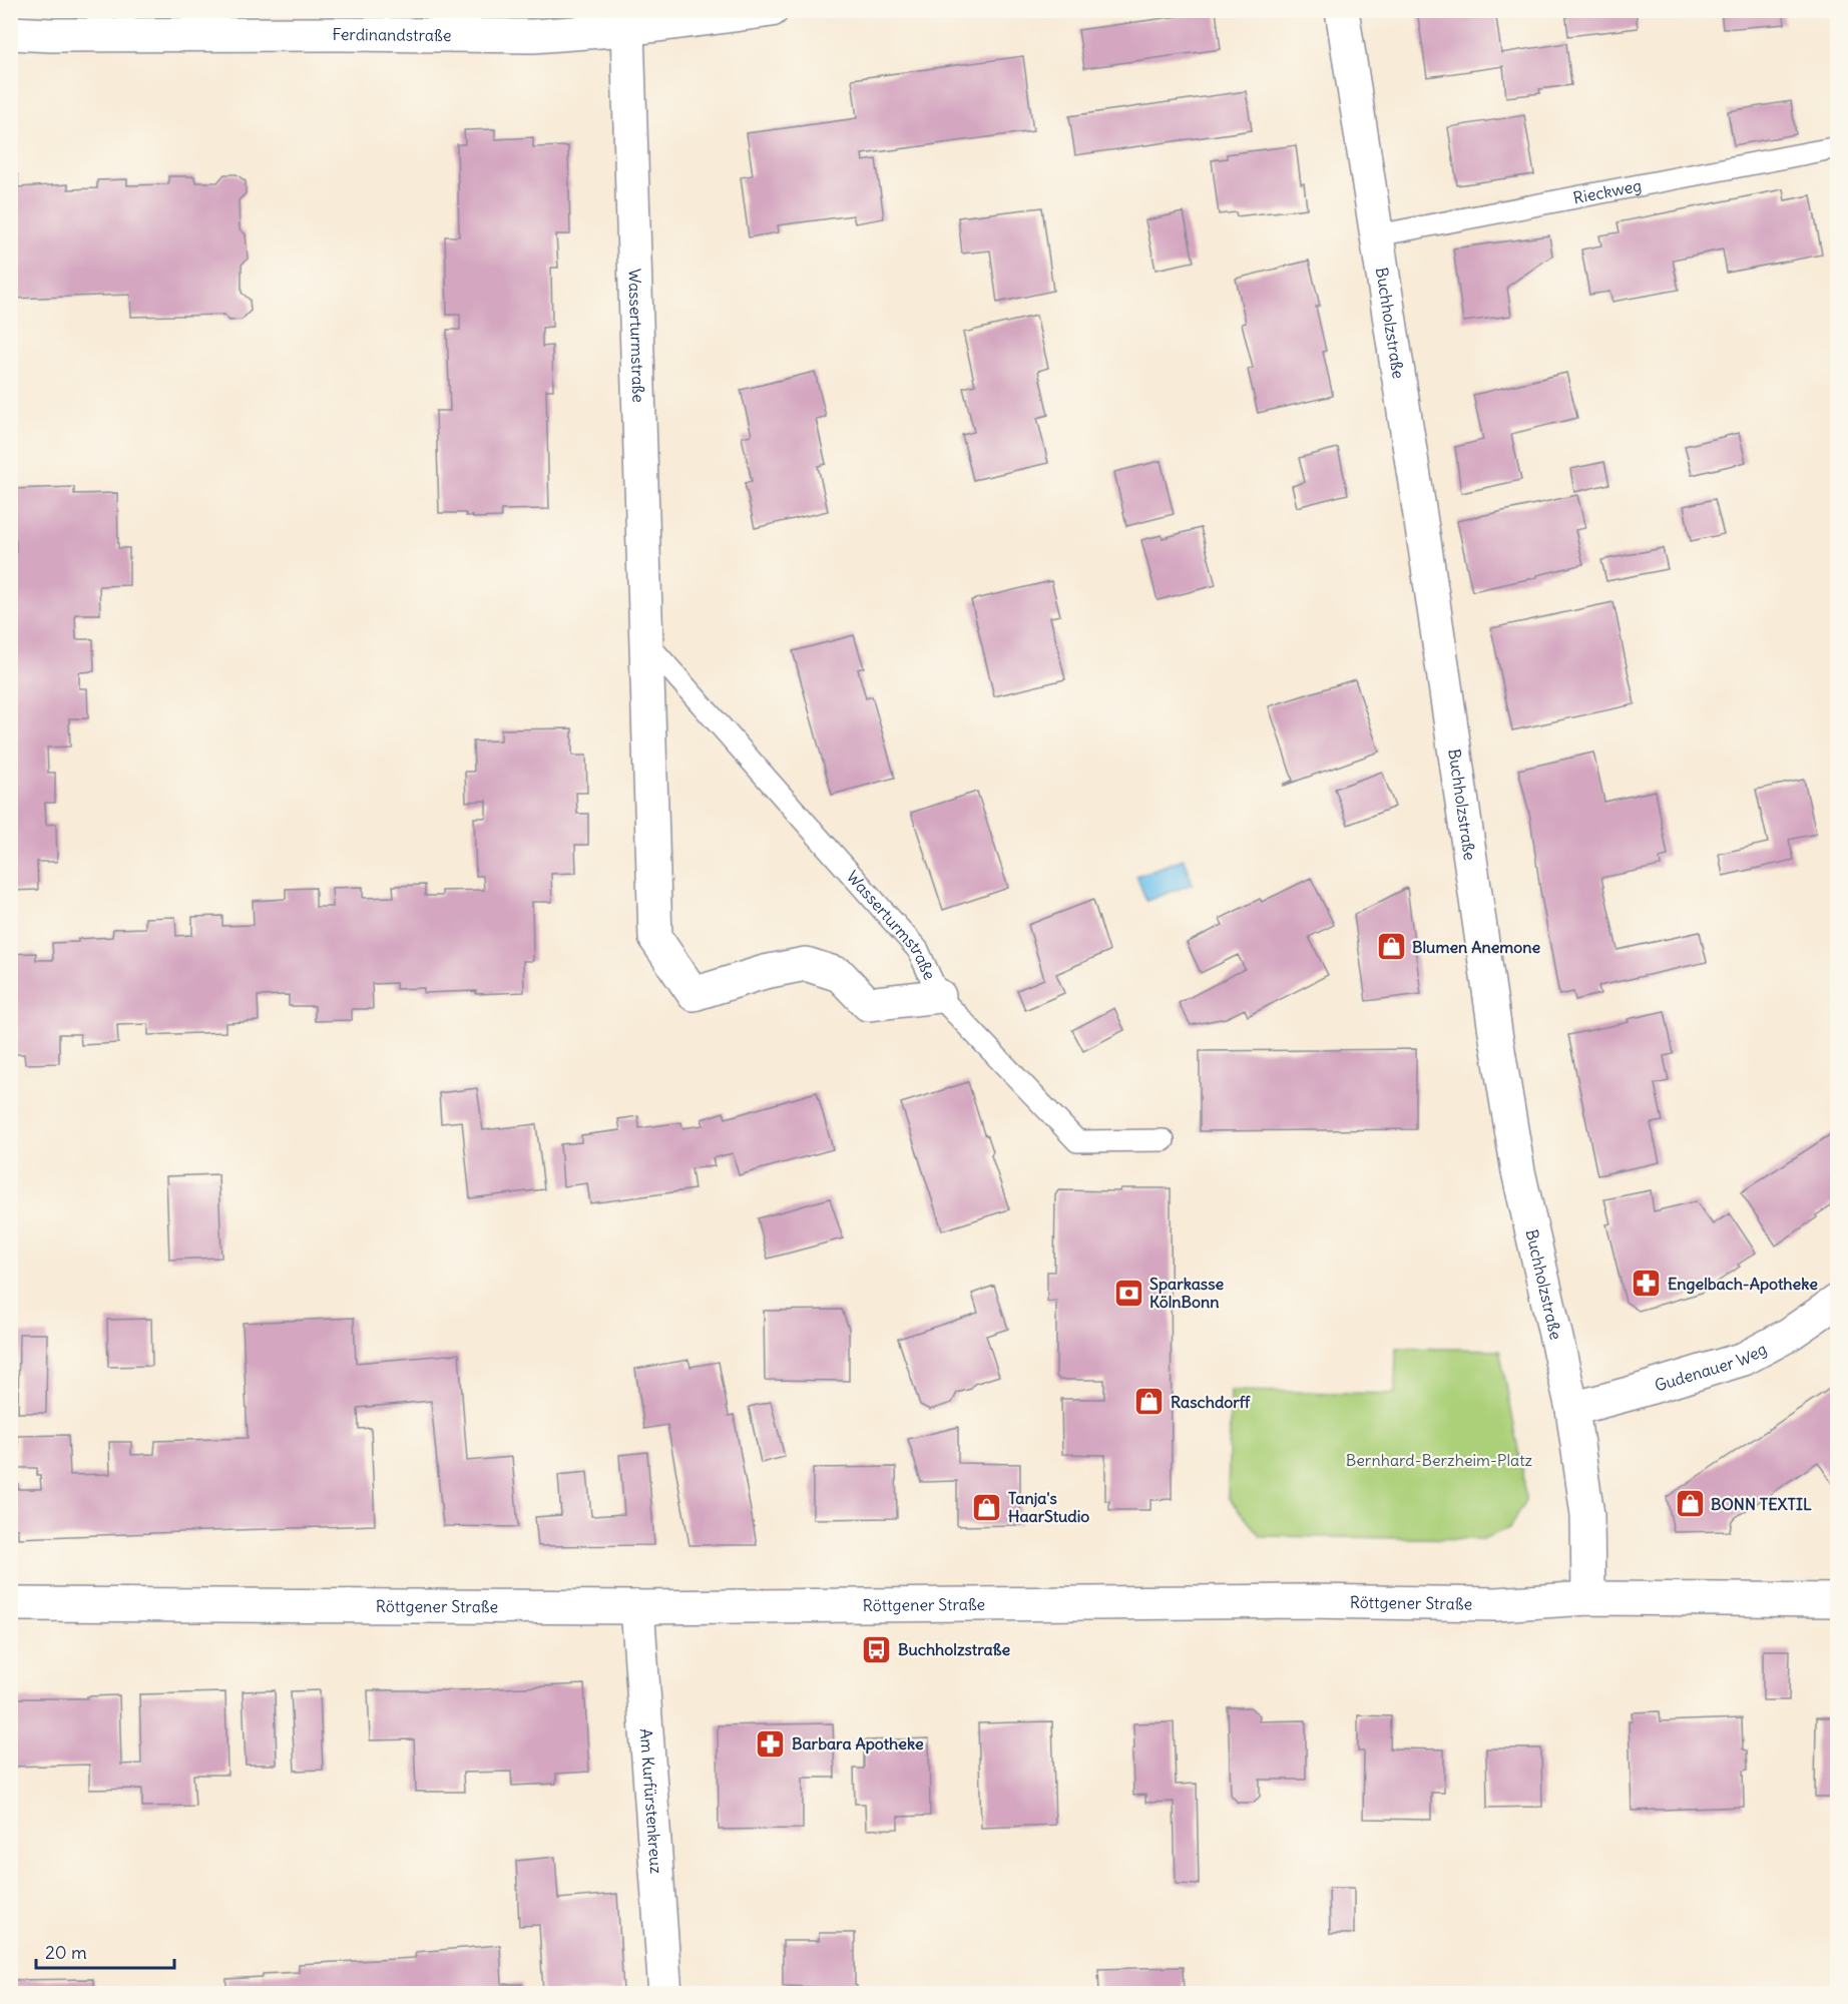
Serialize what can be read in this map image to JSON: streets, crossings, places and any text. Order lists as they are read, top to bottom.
{
  "streets": {
    "street": [
      "Ferdinandstraße",
      "Buchholzstraße",
      "Wasserturmstraße",
      "Gudenauer Weg",
      "Röttgener Straße",
      "Am Kurfürstenkreuz"
    ],
    "lane": ["Rieckweg"]
  },
  "crossings": [
    ["Ferdinandstraße", "Wasserturmstraße"],
    ["Rieckweg", "Buchholzstraße"],
    ["Buchholzstraße", "Gudenauer Weg"],
    ["Buchholzstraße", "Röttgener Straße"],
    ["Röttgener Straße", "Am Kurfürstenkreuz"]
  ],
  "parks": ["Bernhard-Berzheim-Platz"],
  "places": {
    "shop": [
      "Blumen Anemone",
      "Raschdorff",
      "BONN TEXTIL",
      "Tanja's HaarStudio"
    ],
    "pharmacy": ["Engelbach-Apotheke", "Barbara Apotheke"],
    "bank": ["Sparkasse KölnBonn"],
    "bus stop": ["Buchholzstraße"]
  },
  "scale_bar": "20 m"
}
